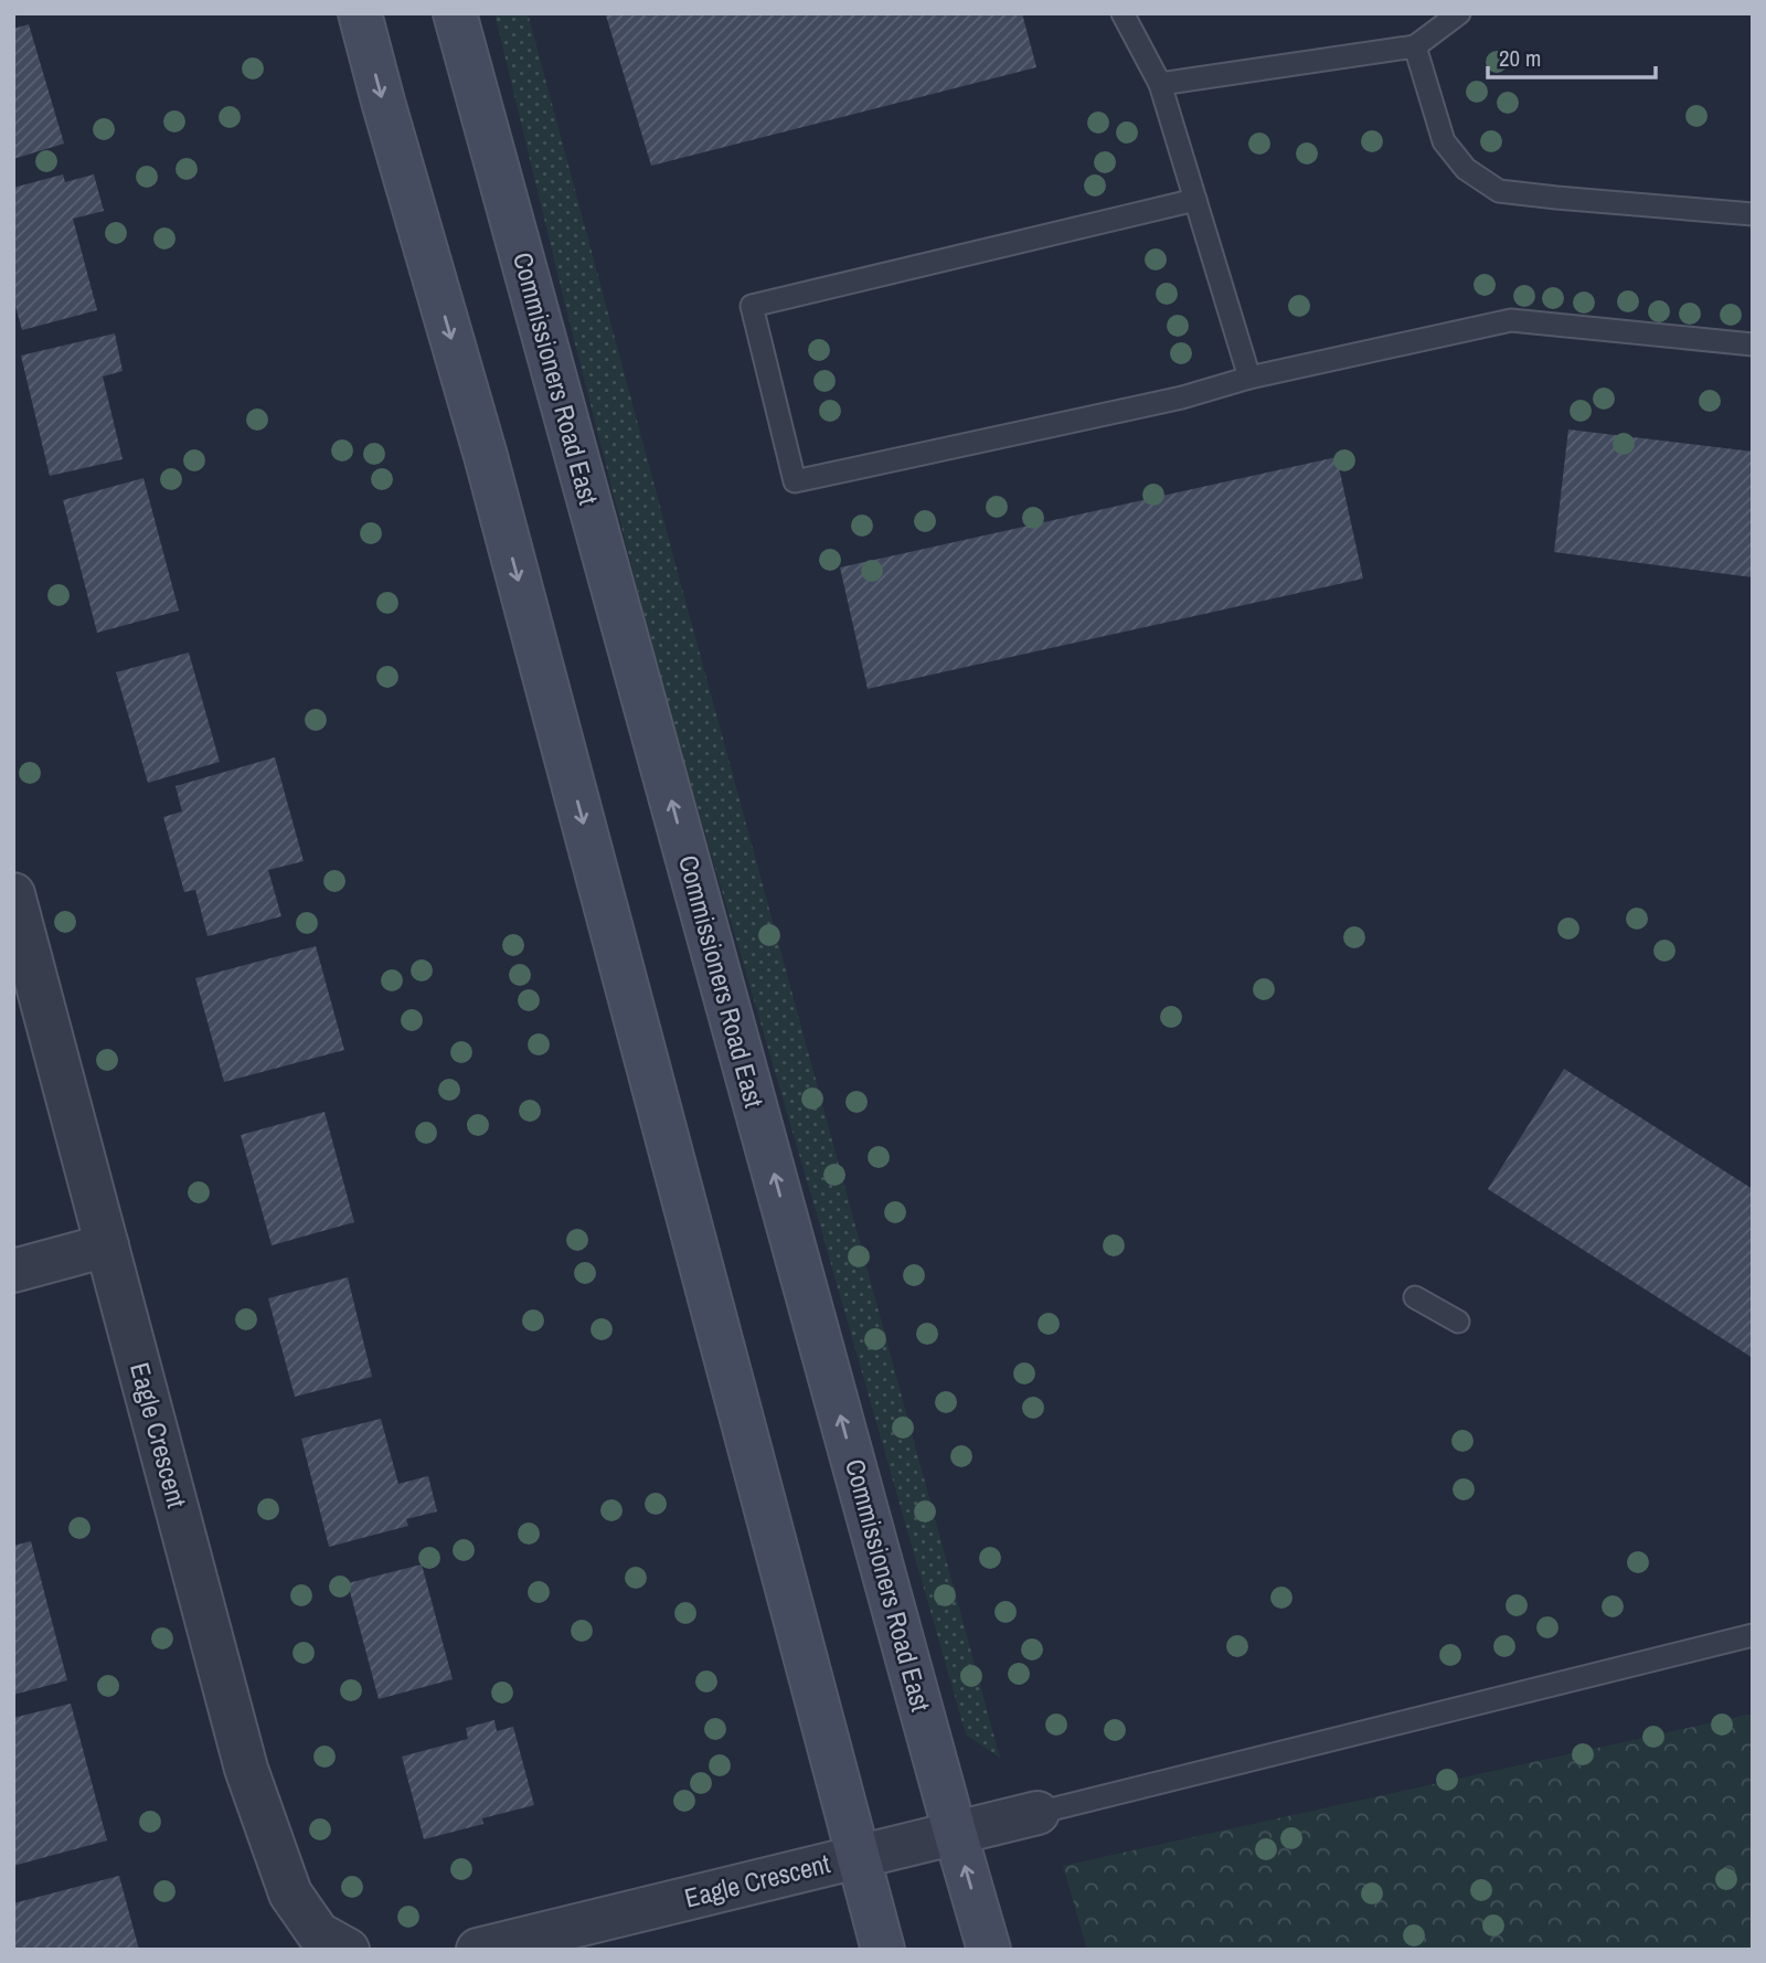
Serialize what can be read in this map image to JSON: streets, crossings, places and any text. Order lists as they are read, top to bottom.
{
  "streets": {
    "main road": ["Commissioners Road East"],
    "street": ["Eagle Crescent"]
  },
  "crossings": [
    ["Commissioners Road East", "Eagle Crescent"]
  ],
  "scale_bar": "20 m"
}
